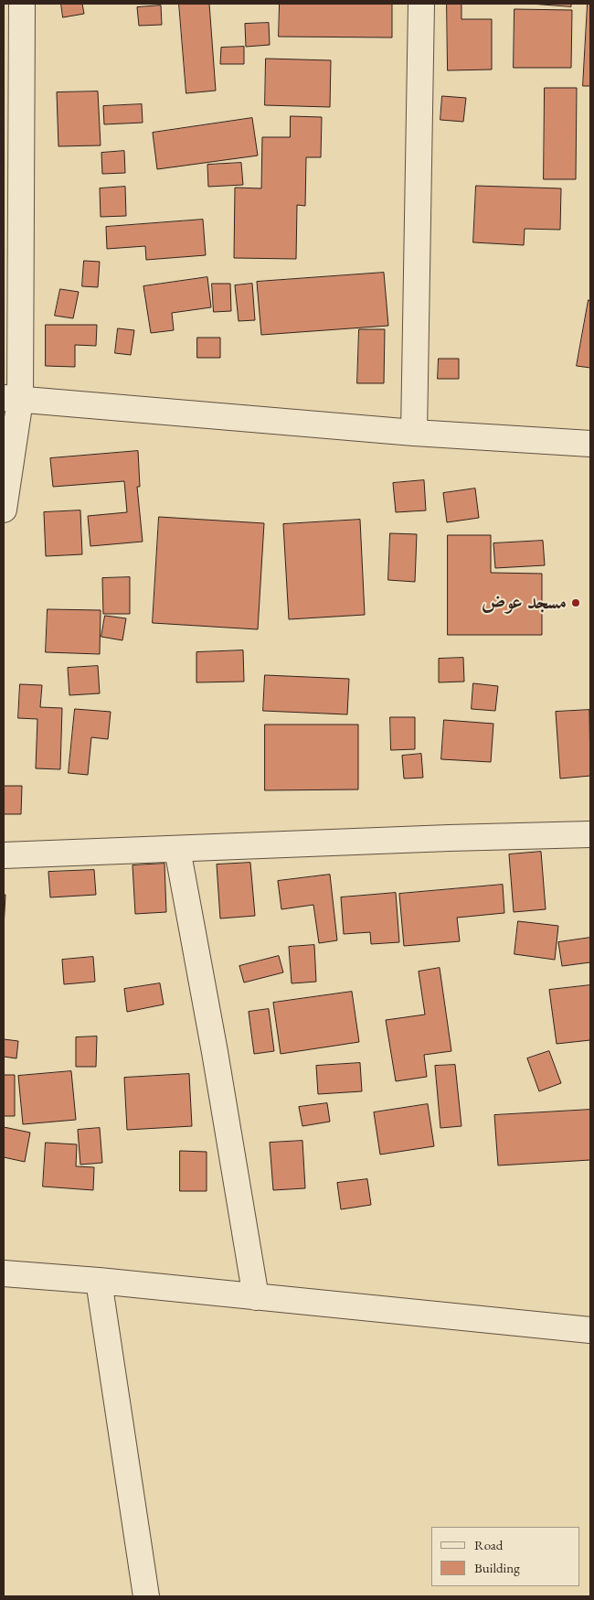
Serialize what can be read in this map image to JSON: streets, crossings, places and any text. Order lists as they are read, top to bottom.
{
  "places": ["مسجد عوض"],
  "legend": ["Road", "Building"]
}
